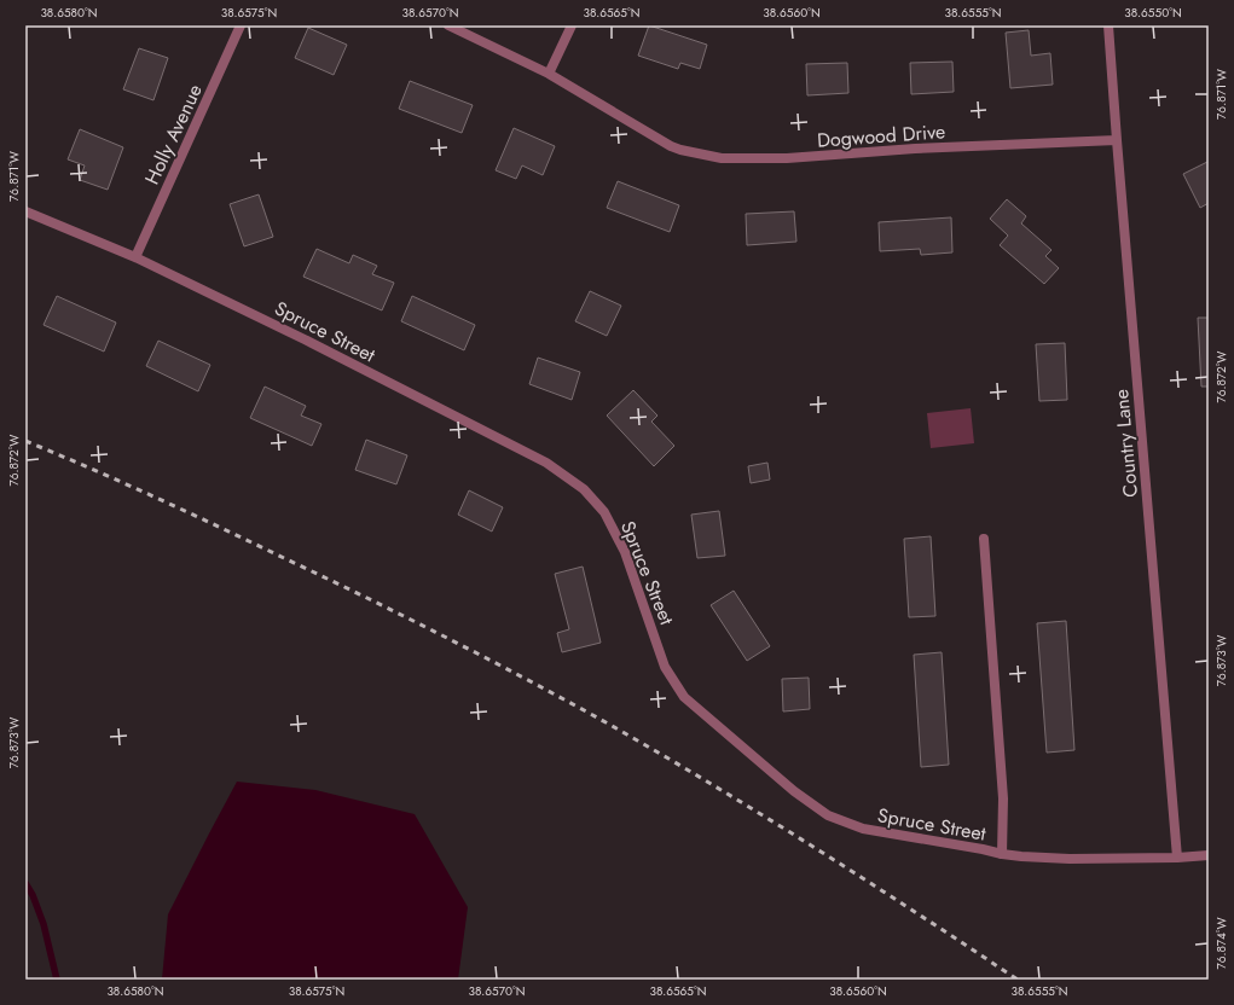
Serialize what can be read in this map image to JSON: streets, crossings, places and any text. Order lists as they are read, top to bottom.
{
  "streets": {
    "street": [
      "Holly Avenue",
      "Dogwood Drive",
      "Spruce Street",
      "Country Lane"
    ]
  },
  "crossings": [
    ["Holly Avenue", "Spruce Street"],
    ["Dogwood Drive", "Country Lane"],
    ["Spruce Street", "Country Lane"]
  ],
  "coordinates": [
    "38.6580°N",
    "38.6575°N",
    "38.6570°N",
    "38.6565°N",
    "38.6560°N",
    "38.6555°N",
    "38.6550°N",
    "76.871°W",
    "76.872°W",
    "76.873°W",
    "76.874°W"
  ]
}
